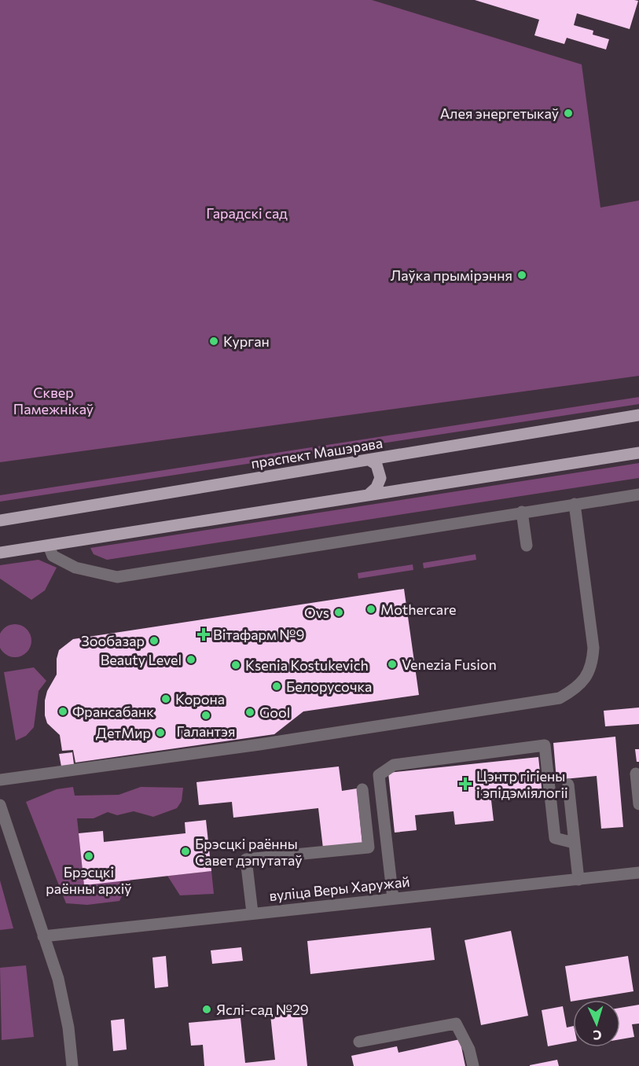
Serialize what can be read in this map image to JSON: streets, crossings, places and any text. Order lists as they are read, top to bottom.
{
  "streets": {
    "main road": ["праспект Машэрава"],
    "street": ["вуліца Веры Харужай"]
  },
  "parks": ["Гарадскі сад", "Сквер Памежнікаў"],
  "places": {
    "other": [
      "Алея энергетыкаў",
      "Лаўка прымірэння",
      "Курган",
      "Mothercare",
      "Ovs",
      "Зообазар",
      "Beauty Level",
      "Venezia Fusion",
      "Ksenia Kostukevich",
      "Белорусочка",
      "Корона",
      "Франсабанк",
      "Gool",
      "Галантэя",
      "ДетМир",
      "Брэсцкі раённы Савет дэпутатаў",
      "Брэсцкі раённы архіў",
      "Яслі-сад №29"
    ],
    "health": ["Вітафарм №9", "Цэнтр гігіены і эпідэміялогіі"]
  },
  "north": "bottom"
}
